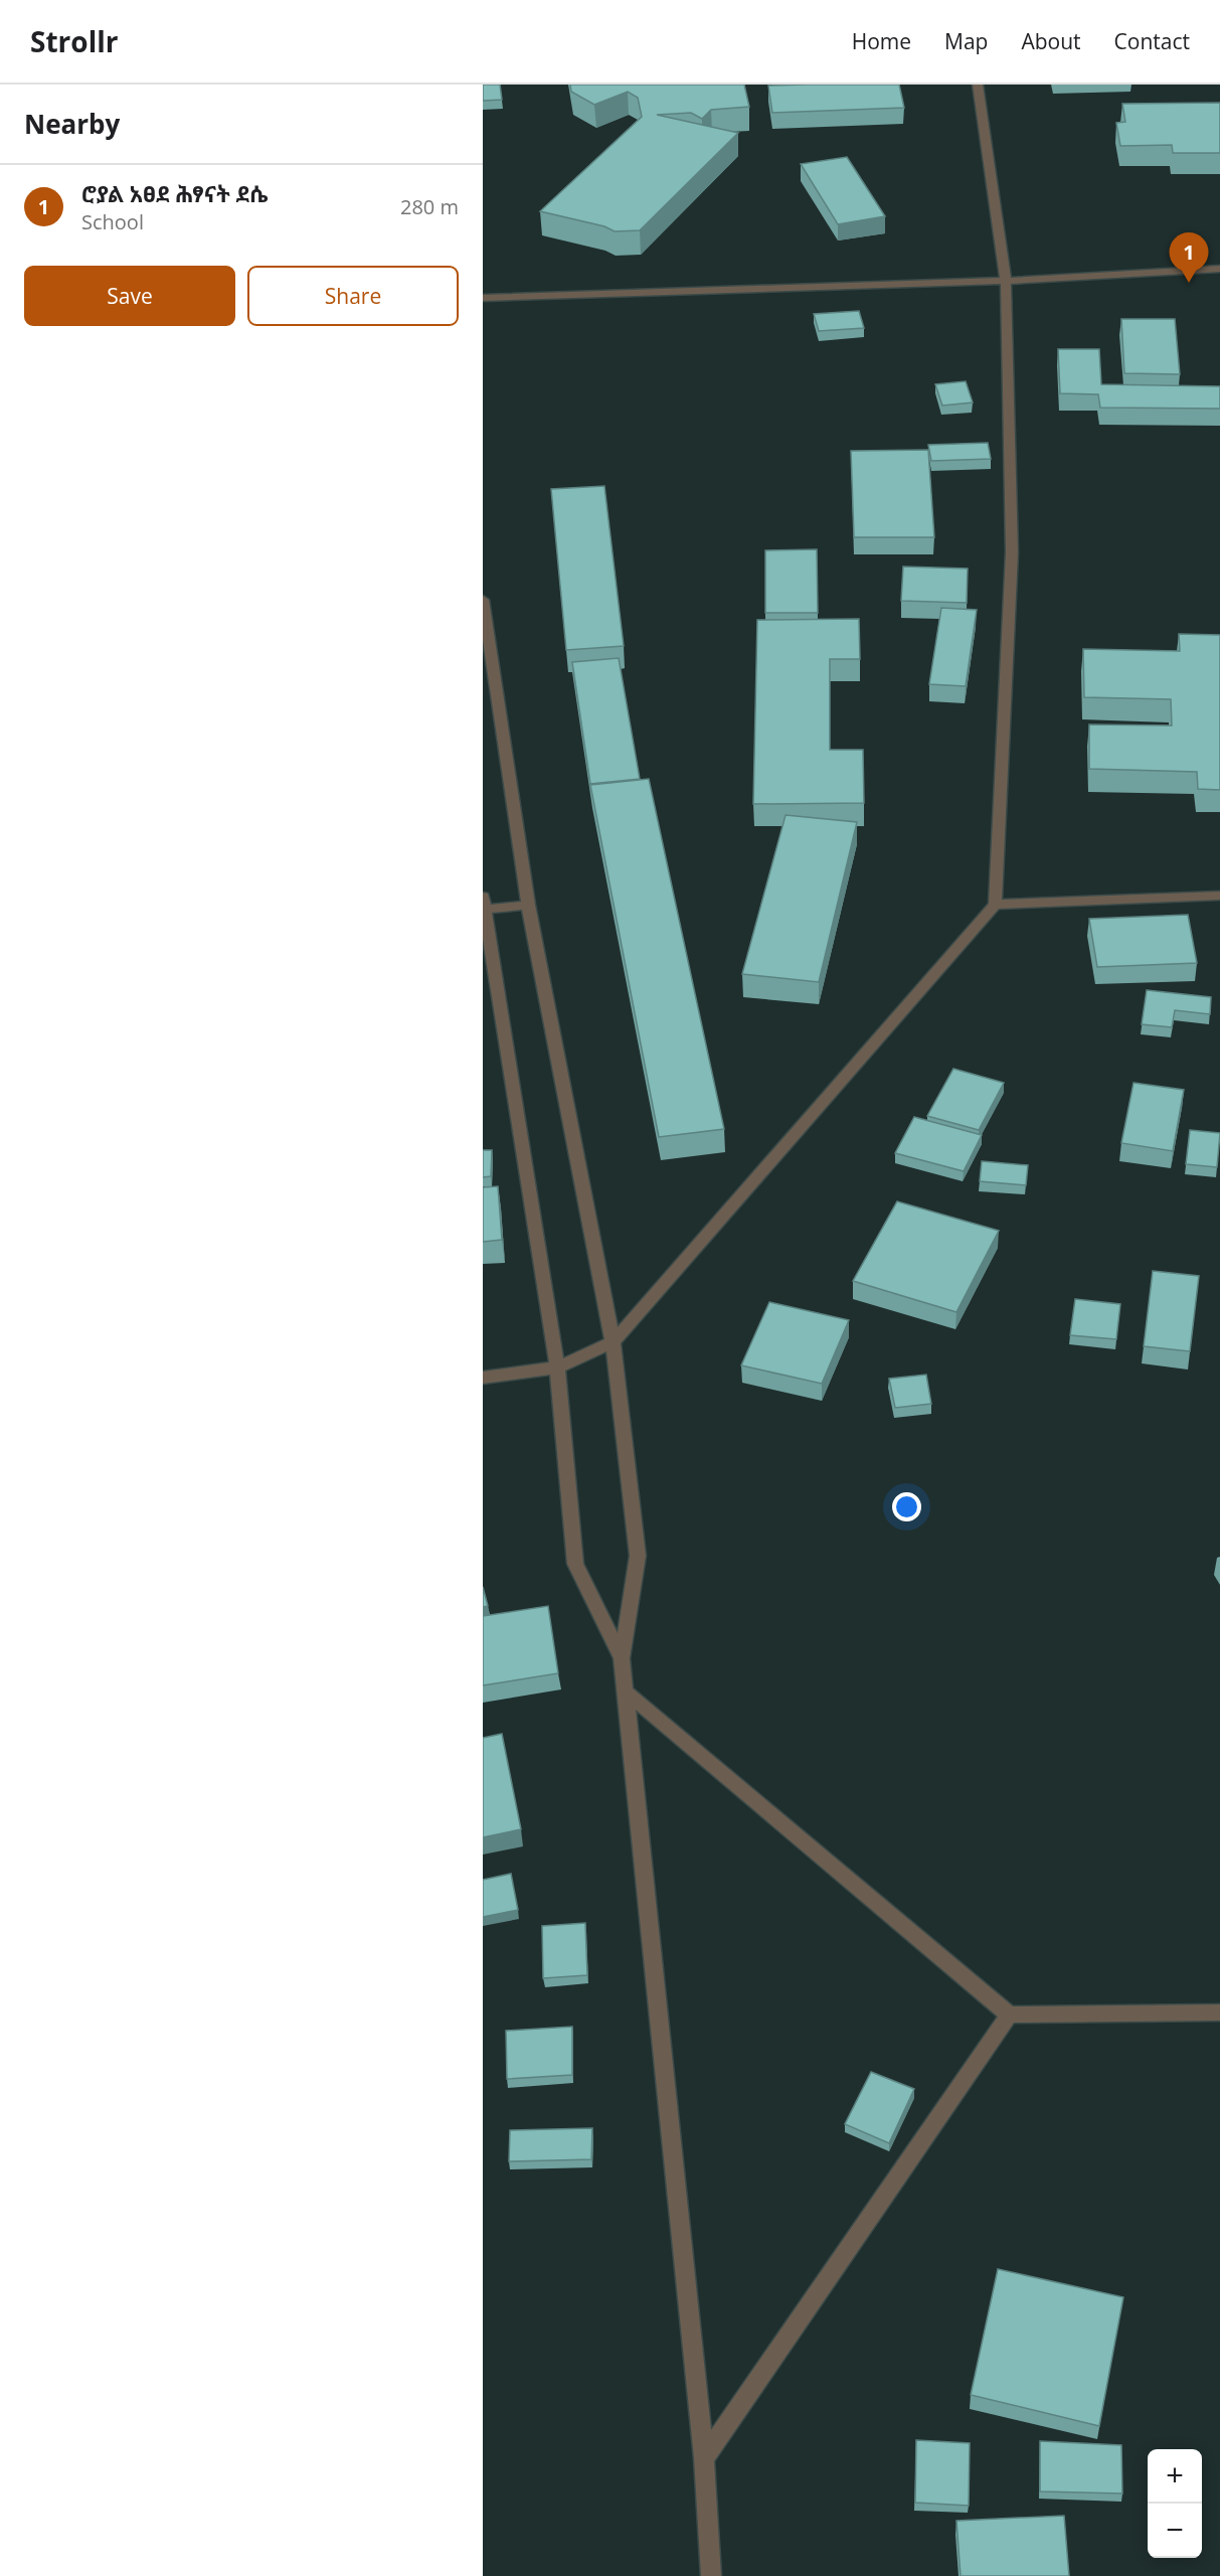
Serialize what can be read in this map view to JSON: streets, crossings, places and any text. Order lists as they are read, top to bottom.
{
  "page": {
    "header": "Strollr",
    "nav": [
      "Home",
      "Map",
      "About",
      "Contact"
    ],
    "heading": "Nearby",
    "list": [
      {
        "mark": "1",
        "name": "ሮያል አፀደ ሕፃናት ደሴ",
        "note": "School",
        "value": "280 m"
      }
    ],
    "pins": "1",
    "buttons": ["Save", "Share"],
    "map_buttons": ["+", "−"]
  }
}
